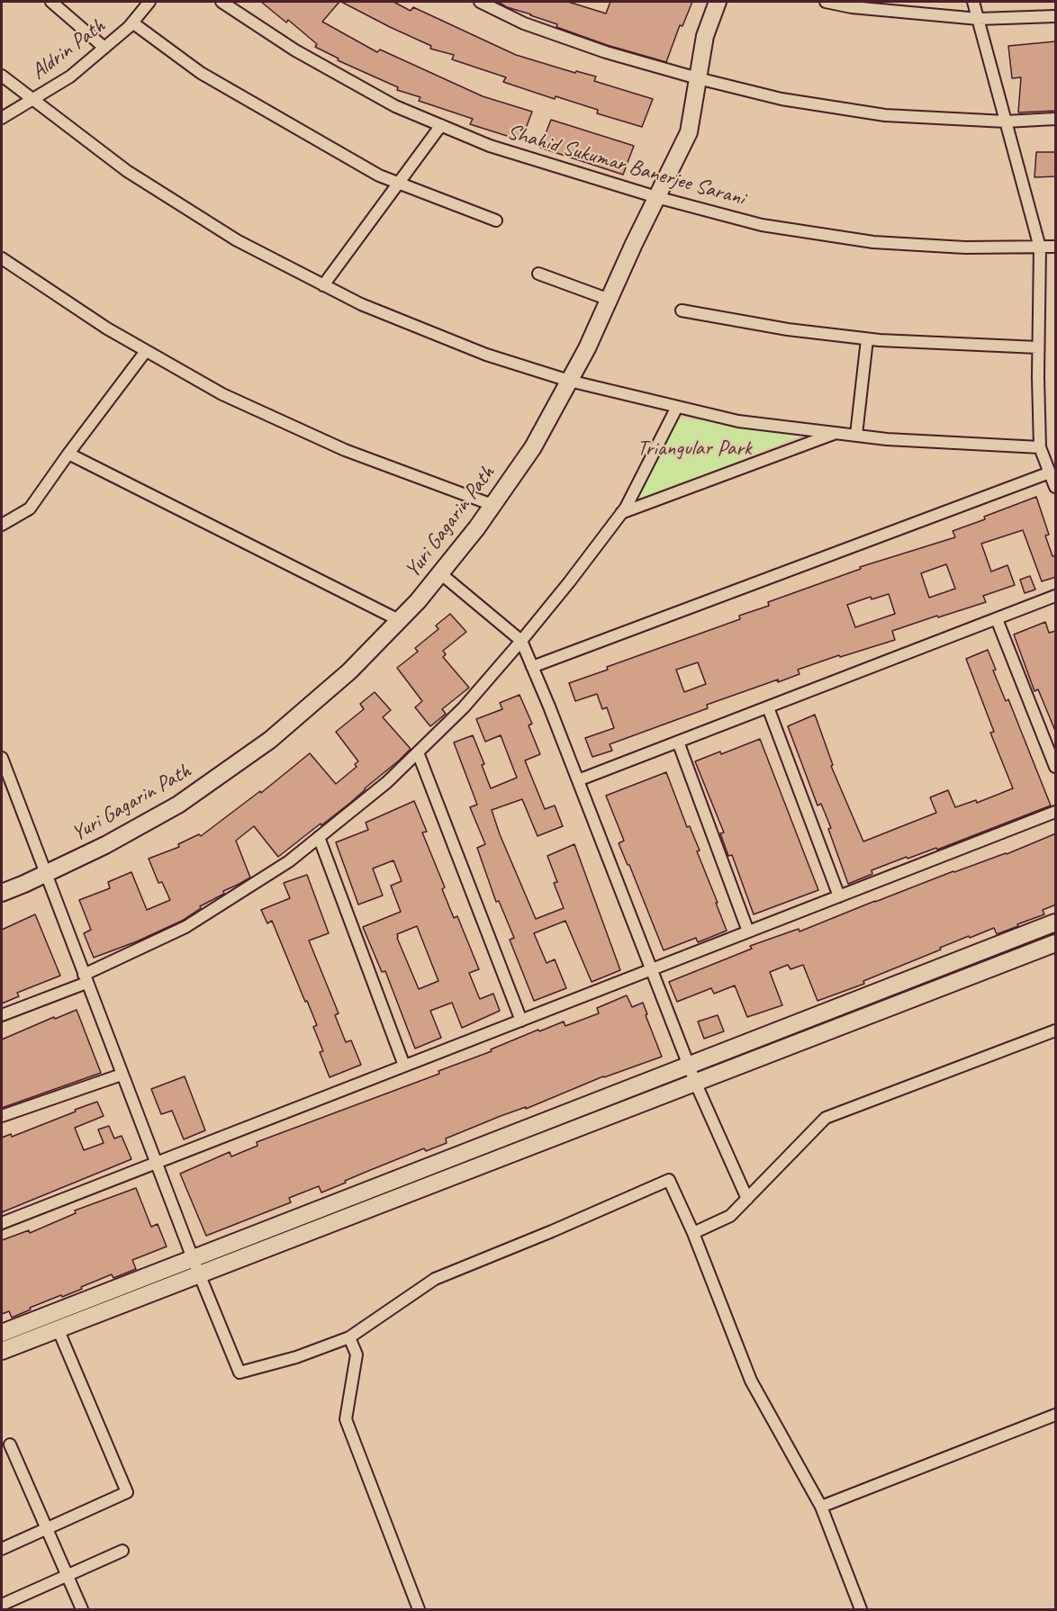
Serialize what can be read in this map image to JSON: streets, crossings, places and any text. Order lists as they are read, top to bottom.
{
  "streets": {
    "street": ["Aldrin Path", "Shahid Sukumar Banerjee Sarani", "Yuri Gagarin Path"]
  },
  "crossings": [
    ["Shahid Sukumar Banerjee Sarani", "Yuri Gagarin Path"]
  ],
  "parks": ["Triangular Park"]
}
